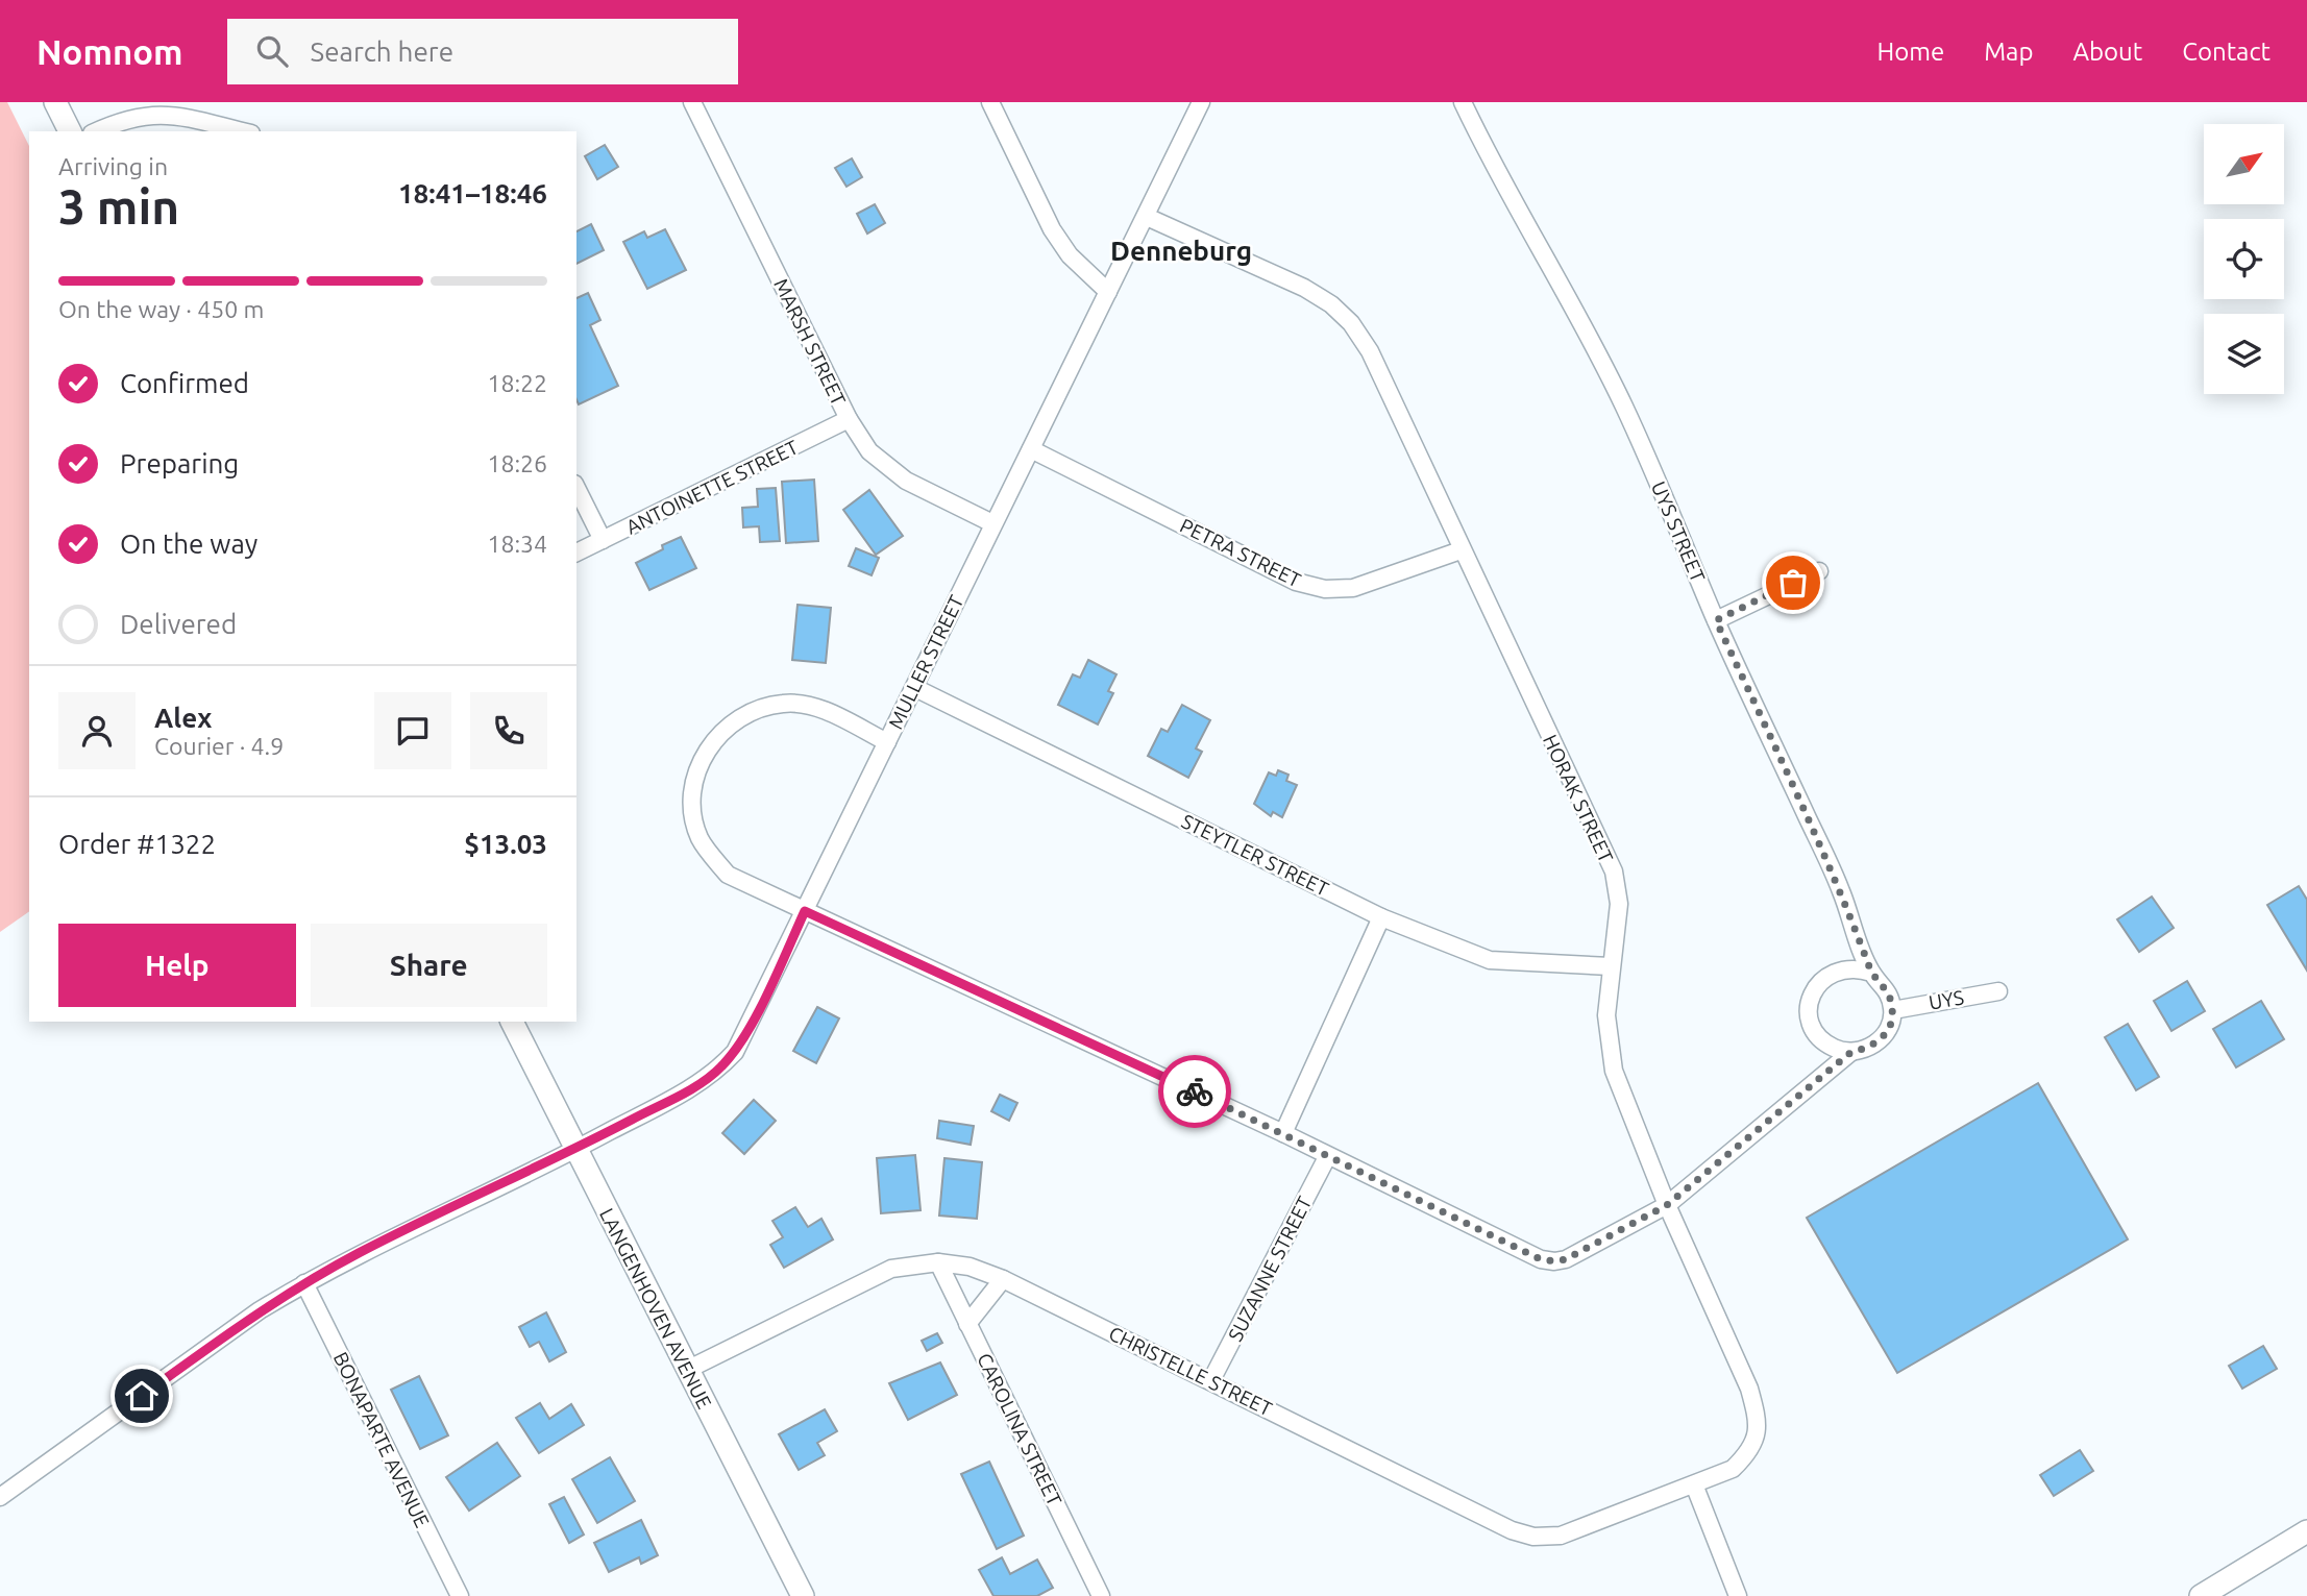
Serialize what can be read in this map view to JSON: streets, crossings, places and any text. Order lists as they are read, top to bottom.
{
  "streets": {
    "street": [
      "MARSH STREET",
      "ANTOINETTE STREET",
      "UYS STREET",
      "PETRA STREET",
      "MULLER STREET",
      "HORAK STREET",
      "STEYTLER STREET",
      "UYS",
      "SUZANNE STREET",
      "LANGENHOVEN AVENUE",
      "CHRISTELLE STREET",
      "CAROLINA STREET",
      "BONAPARTE AVENUE"
    ]
  },
  "crossings": [
    ["MARSH STREET", "ANTOINETTE STREET"],
    ["MARSH STREET", "MULLER STREET"],
    ["UYS STREET", "UYS"],
    ["PETRA STREET", "MULLER STREET"],
    ["PETRA STREET", "HORAK STREET"],
    ["MULLER STREET", "HORAK STREET"],
    ["MULLER STREET", "STEYTLER STREET"],
    ["MULLER STREET", "LANGENHOVEN AVENUE"],
    ["MULLER STREET", "BONAPARTE AVENUE"],
    ["HORAK STREET", "STEYTLER STREET"],
    ["HORAK STREET", "CHRISTELLE STREET"],
    ["SUZANNE STREET", "CHRISTELLE STREET"],
    ["LANGENHOVEN AVENUE", "CHRISTELLE STREET"],
    ["CHRISTELLE STREET", "CAROLINA STREET"]
  ],
  "districts": ["Denneburg"],
  "north": "top right",
  "page": {
    "header": "Nomnom",
    "search": "Search here",
    "nav": [
      "Home",
      "Map",
      "About",
      "Contact"
    ],
    "heading": ["3 min", "Arriving in", "18:41–18:46"],
    "panel": [
      "Alex",
      "Courier · 4.9",
      "Order #1322",
      "$13.03"
    ],
    "bar": "On the way · 450 m",
    "list": [
      ["Confirmed", "18:22"],
      ["Preparing", "18:26"],
      ["On the way", "18:34"],
      "Delivered"
    ],
    "buttons": ["Help", "Share"]
  }
}
